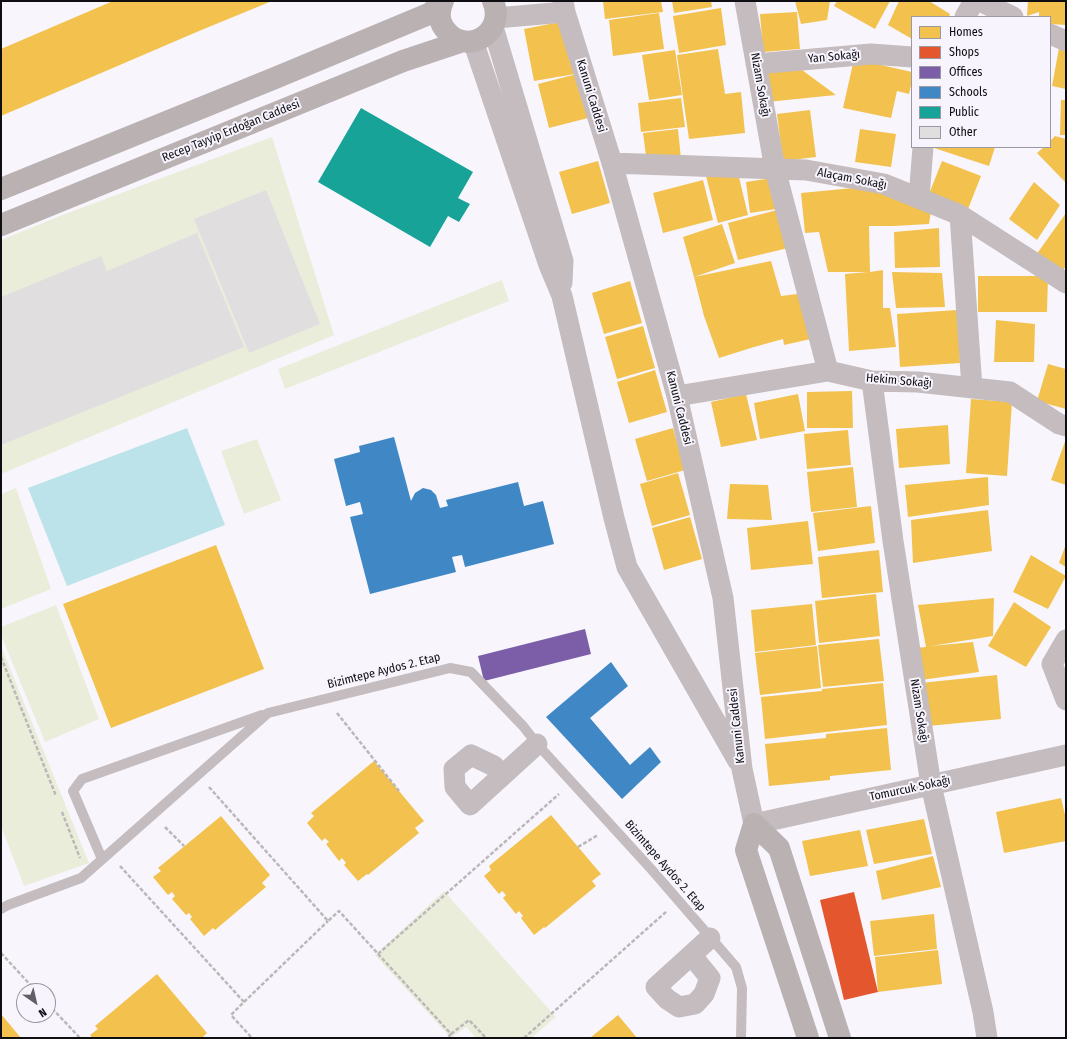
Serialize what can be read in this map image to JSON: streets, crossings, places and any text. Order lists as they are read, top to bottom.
{
  "streets": {
    "street": [
      "Yan Sokağı",
      "Nizam Sokağı",
      "Kanuni Caddesi",
      "Recep Tayyip Erdoğan Caddesi",
      "Alaçam Sokağı",
      "Hekim Sokağı",
      "Tomurcuk Sokağı"
    ],
    "lane": ["Bizimtepe Aydos 2. Etap"]
  },
  "crossings": [
    ["Yan Sokağı", "Nizam Sokağı"],
    ["Nizam Sokağı", "Alaçam Sokağı"],
    ["Nizam Sokağı", "Hekim Sokağı"],
    ["Nizam Sokağı", "Tomurcuk Sokağı"],
    ["Kanuni Caddesi", "Alaçam Sokağı"],
    ["Kanuni Caddesi", "Hekim Sokağı"],
    ["Kanuni Caddesi", "Tomurcuk Sokağı"]
  ],
  "legend": [
    "Homes",
    "Shops",
    "Offices",
    "Schools",
    "Public",
    "Other"
  ],
  "north": "bottom right"
}
